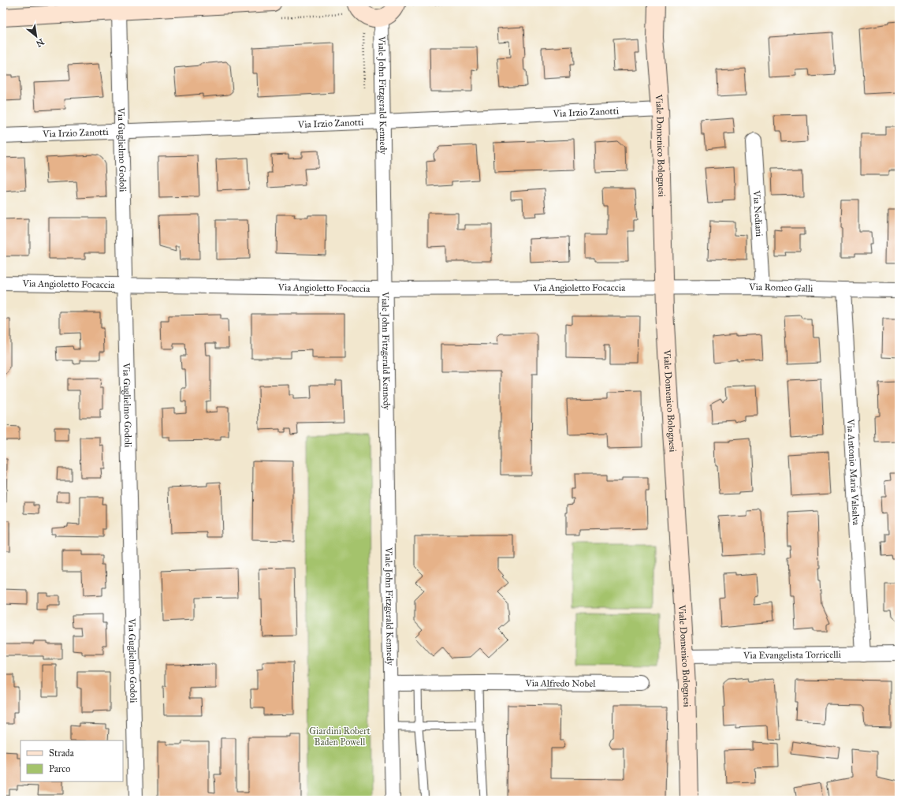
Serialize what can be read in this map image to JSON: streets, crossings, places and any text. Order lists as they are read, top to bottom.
{
  "streets": {
    "street": [
      "Viale John Fitzgerald Kennedy",
      "Via Irzio Zanotti",
      "Viale Domenico Bolognesi",
      "Via Guglielmo Godoli",
      "Via Nediani",
      "Via Angioletto Focaccia",
      "Via Romeo Galli",
      "Via Antonio Maria Valsalva",
      "Via Evangelista Torricelli",
      "Via Alfredo Nobel"
    ]
  },
  "crossings": [
    ["Viale John Fitzgerald Kennedy", "Via Irzio Zanotti"],
    ["Viale John Fitzgerald Kennedy", "Via Angioletto Focaccia"],
    ["Viale John Fitzgerald Kennedy", "Via Alfredo Nobel"],
    ["Via Irzio Zanotti", "Viale Domenico Bolognesi"],
    ["Via Irzio Zanotti", "Via Guglielmo Godoli"],
    ["Viale Domenico Bolognesi", "Via Angioletto Focaccia"],
    ["Viale Domenico Bolognesi", "Via Romeo Galli"],
    ["Viale Domenico Bolognesi", "Via Evangelista Torricelli"],
    ["Via Guglielmo Godoli", "Via Angioletto Focaccia"],
    ["Via Nediani", "Via Romeo Galli"],
    ["Via Angioletto Focaccia", "Via Romeo Galli"],
    ["Via Romeo Galli", "Via Antonio Maria Valsalva"],
    ["Via Antonio Maria Valsalva", "Via Evangelista Torricelli"]
  ],
  "parks": ["Giardini Robert Baden Powell"],
  "legend": ["Strada", "Parco"],
  "north": "bottom right"
}
